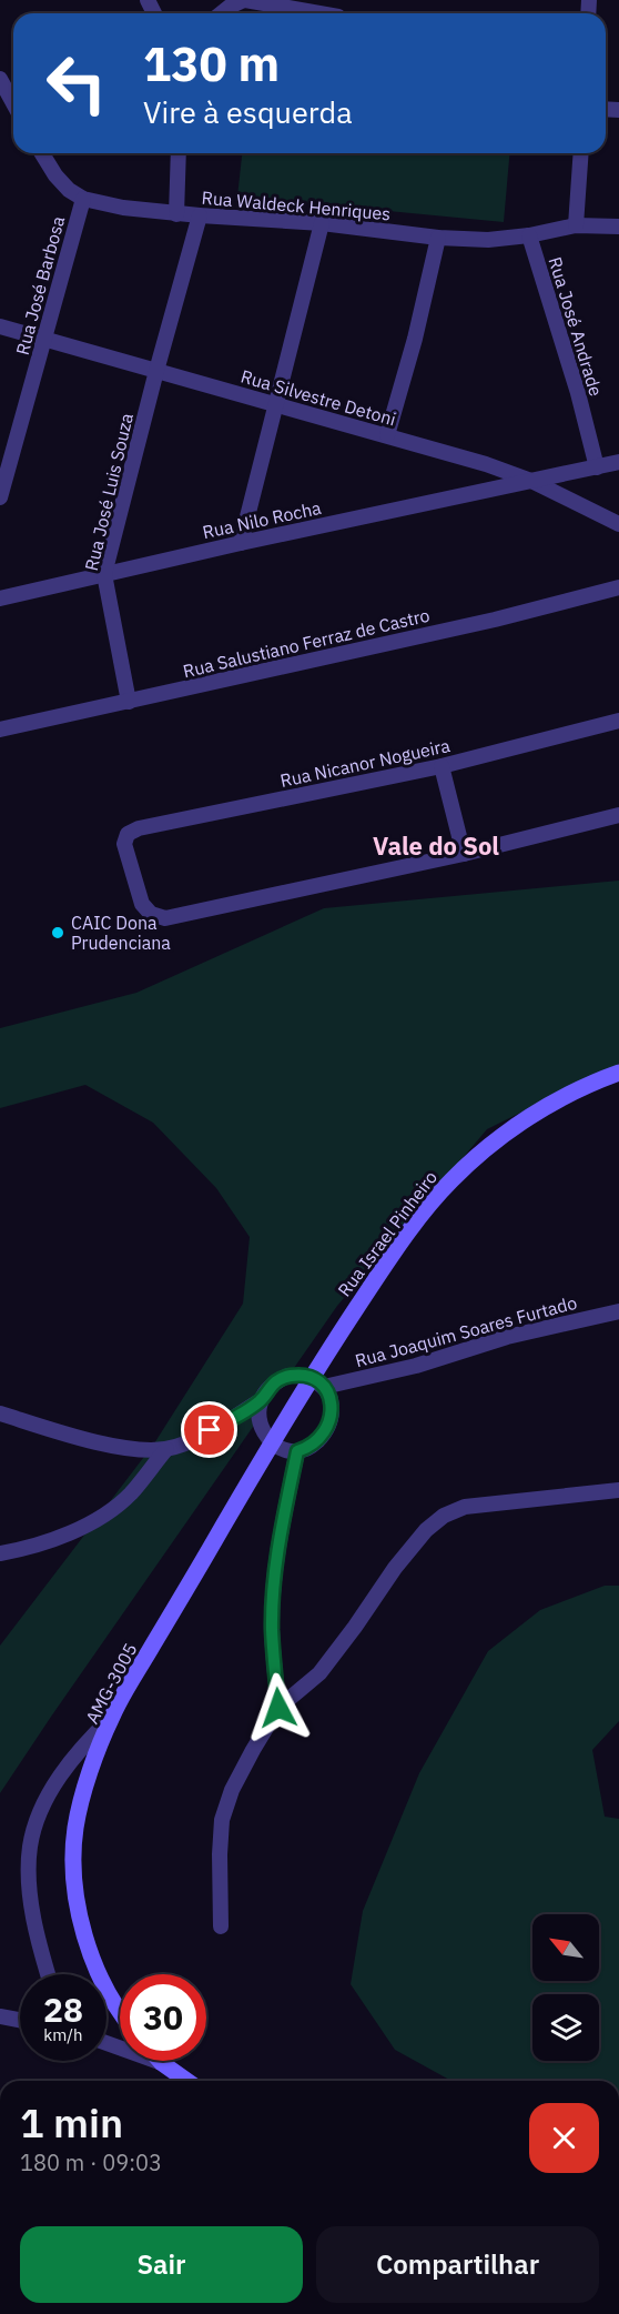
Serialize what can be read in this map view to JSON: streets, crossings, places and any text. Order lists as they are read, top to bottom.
{
  "streets": {
    "main road": ["Rua Israel Pinheiro", "AMG-3005"],
    "street": [
      "Rua Waldeck Henriques",
      "Rua José Barbosa",
      "Rua José Andrade",
      "Rua Silvestre Detoni",
      "Rua José Luis Souza",
      "Rua Nilo Rocha",
      "Rua Salustiano Ferraz de Castro",
      "Rua Nicanor Nogueira",
      "Rua Joaquim Soares Furtado"
    ]
  },
  "crossings": [
    ["Rua Waldeck Henriques", "Rua José Barbosa"],
    ["Rua Waldeck Henriques", "Rua José Andrade"],
    ["Rua Waldeck Henriques", "Rua José Luis Souza"],
    ["Rua José Barbosa", "Rua Silvestre Detoni"],
    ["Rua José Andrade", "Rua Nilo Rocha"],
    ["Rua Silvestre Detoni", "Rua José Luis Souza"],
    ["Rua Silvestre Detoni", "Rua Nilo Rocha"],
    ["Rua José Luis Souza", "Rua Nilo Rocha"],
    ["Rua José Luis Souza", "Rua Salustiano Ferraz de Castro"],
    ["Rua Israel Pinheiro", "Rua Joaquim Soares Furtado"],
    ["Rua Israel Pinheiro", "AMG-3005"],
    ["Rua Joaquim Soares Furtado", "AMG-3005"]
  ],
  "districts": ["Vale do Sol"],
  "places": ["CAIC Dona Prudenciana"],
  "north": "top left",
  "page": {
    "turn": ["130 m", "Vire à esquerda"],
    "speed": "28 km/h",
    "limit": "30",
    "heading": ["1 min", "180 m · 09:03"],
    "buttons": ["Sair", "Compartilhar"]
  }
}
